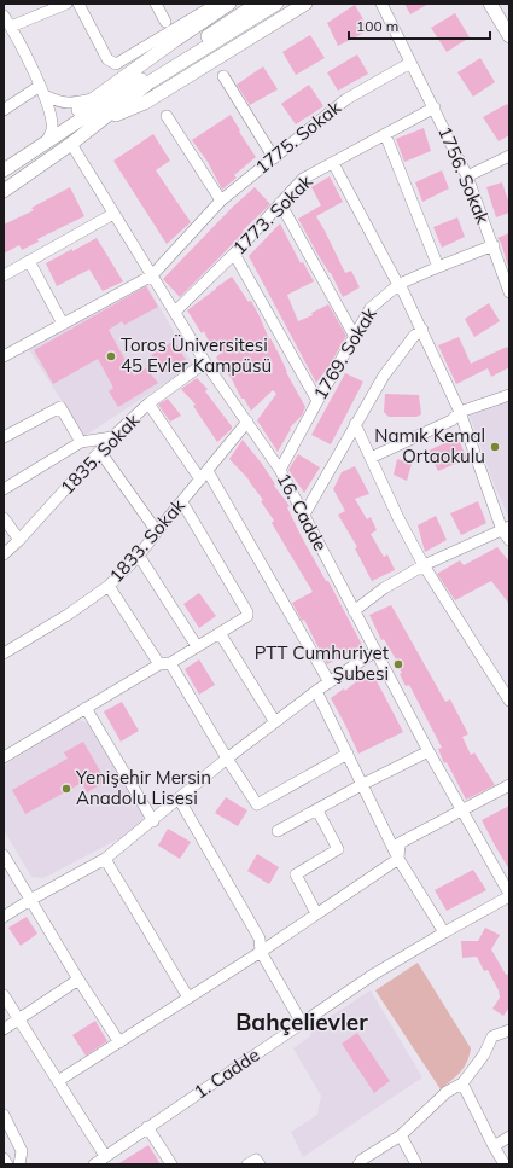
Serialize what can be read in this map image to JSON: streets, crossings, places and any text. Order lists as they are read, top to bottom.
{
  "streets": {
    "street": [
      "1775. Sokak",
      "1756. Sokak",
      "1773. Sokak",
      "1769. Sokak",
      "1835. Sokak",
      "16. Cadde",
      "1833. Sokak",
      "1. Cadde"
    ]
  },
  "crossings": [
    ["1775. Sokak", "1756. Sokak"],
    ["1775. Sokak", "16. Cadde"],
    ["1756. Sokak", "1773. Sokak"],
    ["1756. Sokak", "1769. Sokak"],
    ["1773. Sokak", "16. Cadde"],
    ["1769. Sokak", "16. Cadde"],
    ["1835. Sokak", "16. Cadde"],
    ["16. Cadde", "1833. Sokak"],
    ["16. Cadde", "1. Cadde"]
  ],
  "districts": ["Bahçelievler"],
  "places": [
    "Toros Üniversitesi 45 Evler Kampüsü",
    "Namık Kemal Ortaokulu",
    "PTT Cumhuriyet Şubesi",
    "Yenişehir Mersin Anadolu Lisesi"
  ],
  "scale_bar": "100 m"
}
